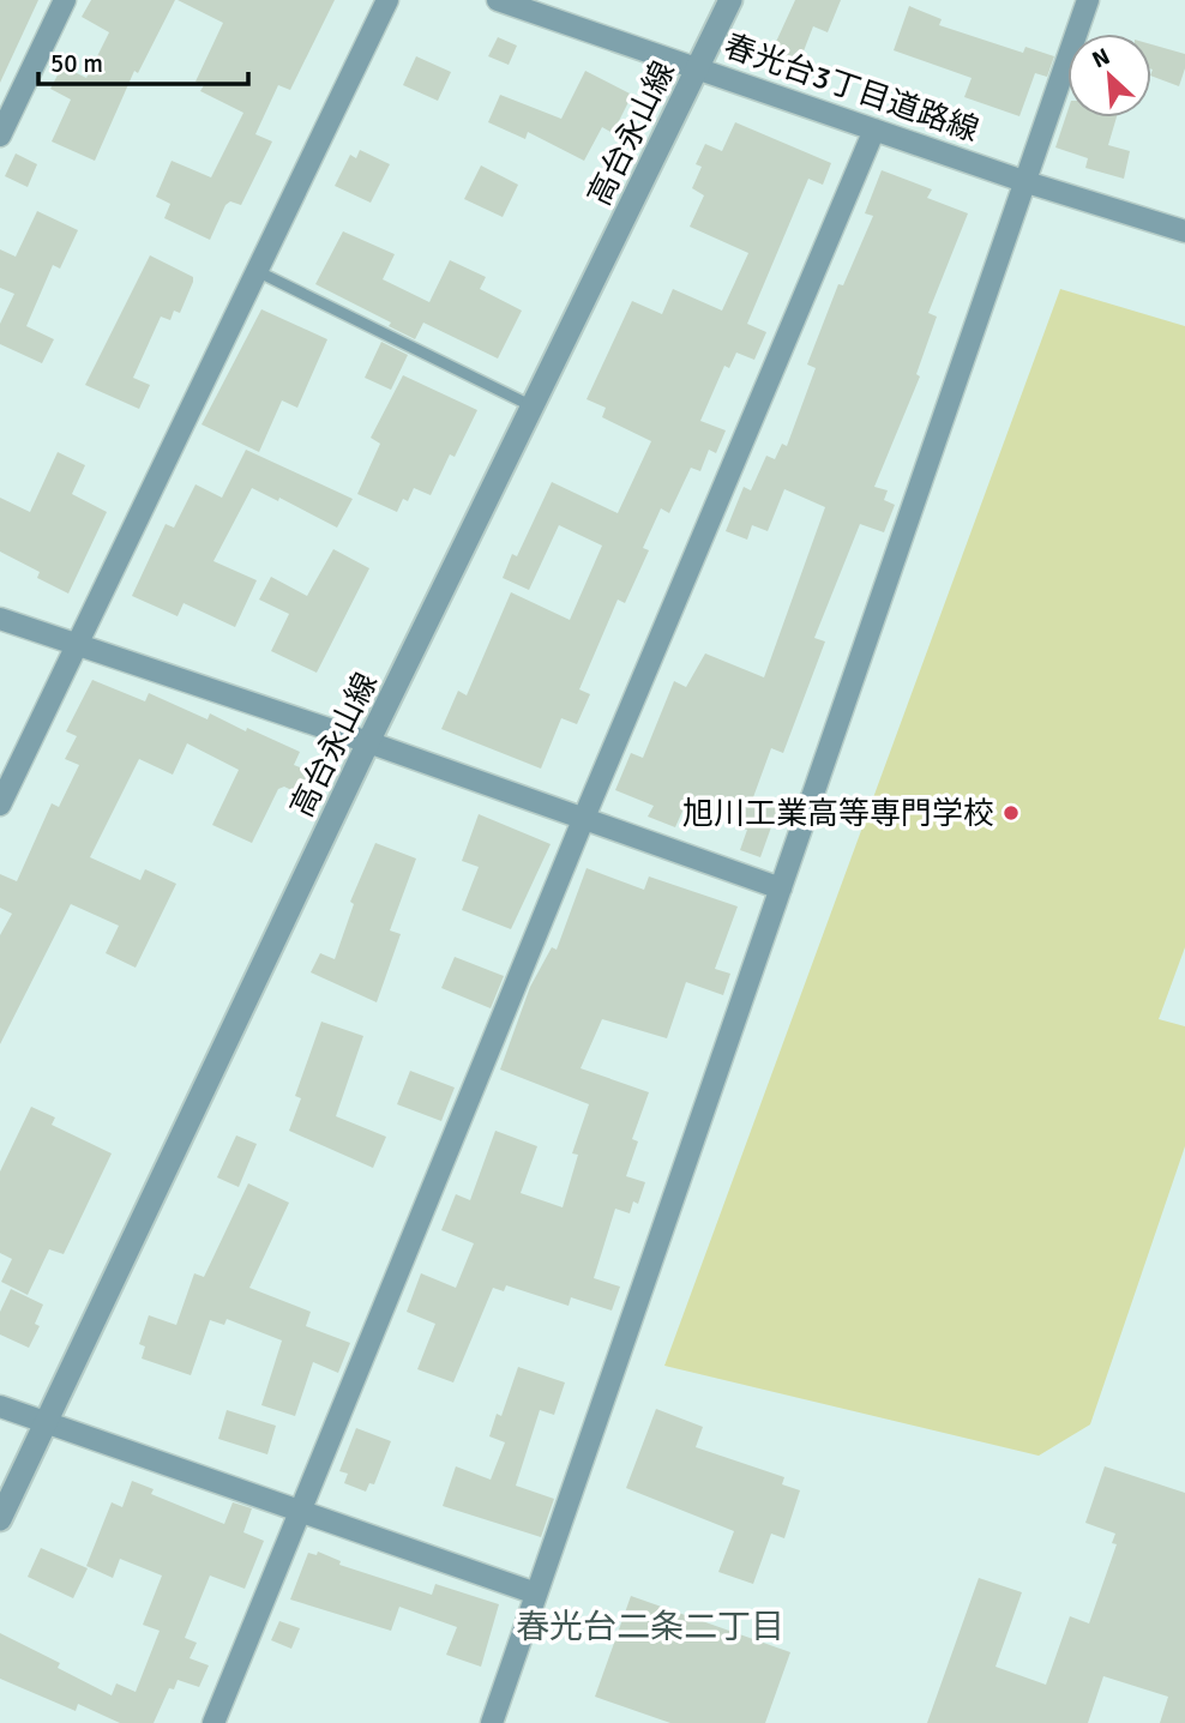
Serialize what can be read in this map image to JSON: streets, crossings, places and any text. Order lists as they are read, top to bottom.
{
  "streets": {
    "street": ["春光台3丁目道路線", "高台永山線"]
  },
  "crossings": [
    ["春光台3丁目道路線", "高台永山線"]
  ],
  "districts": ["春光台二条二丁目"],
  "places": ["旭川工業高等専門学校"],
  "scale_bar": "50 m",
  "north": "top left"
}
